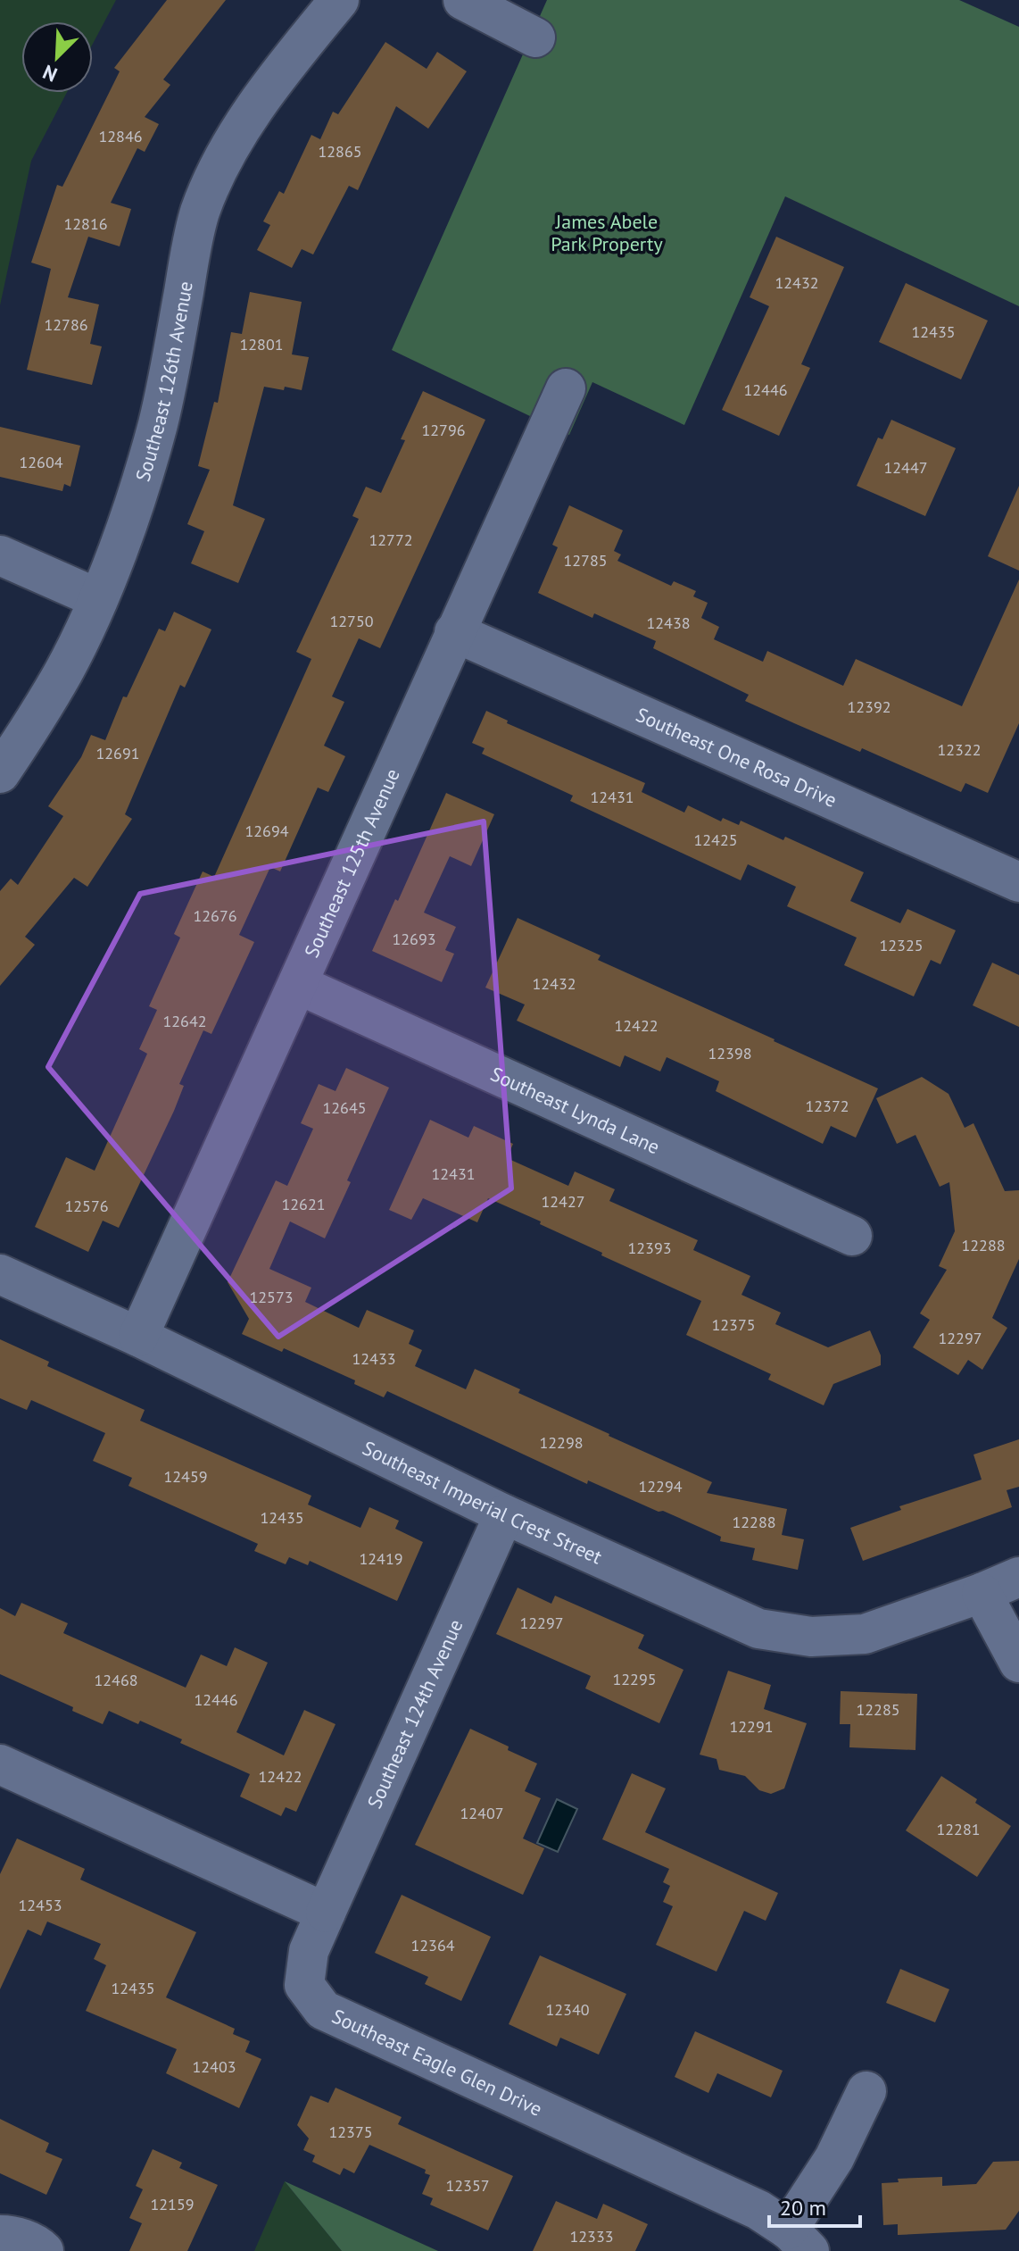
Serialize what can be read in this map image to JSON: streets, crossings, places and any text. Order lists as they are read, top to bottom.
{
  "streets": {
    "street": [
      "Southeast 126th Avenue",
      "Southeast One Rosa Drive",
      "Southeast 125th Avenue",
      "Southeast Lynda Lane",
      "Southeast Imperial Crest Street",
      "Southeast 124th Avenue",
      "Southeast Eagle Glen Drive"
    ]
  },
  "crossings": [
    ["Southeast One Rosa Drive", "Southeast 125th Avenue"],
    ["Southeast 125th Avenue", "Southeast Lynda Lane"],
    ["Southeast 125th Avenue", "Southeast Imperial Crest Street"],
    ["Southeast Imperial Crest Street", "Southeast 124th Avenue"],
    ["Southeast 124th Avenue", "Southeast Eagle Glen Drive"]
  ],
  "parks": ["James Abele Park Property"],
  "house_numbers": [
    "12846",
    "12865",
    "12816",
    "12432",
    "12786",
    "12435",
    "12801",
    "12446",
    "12796",
    "12604",
    "12447",
    "12772",
    "12785",
    "12750",
    "12438",
    "12392",
    "12322",
    "12691",
    "12431",
    "12694",
    "12425",
    "12676",
    "12693",
    "12325",
    "12432",
    "12642",
    "12422",
    "12398",
    "12372",
    "12645",
    "12431",
    "12427",
    "12621",
    "12576",
    "12288",
    "12393",
    "12573",
    "12375",
    "12297",
    "12433",
    "12298",
    "12459",
    "12294",
    "12435",
    "12288",
    "12419",
    "12297",
    "12295",
    "12468",
    "12446",
    "12285",
    "12291",
    "12422",
    "12407",
    "12281",
    "12453",
    "12364",
    "12435",
    "12340",
    "12403",
    "12375",
    "12357",
    "12159",
    "12333"
  ],
  "scale_bar": "20 m",
  "north": "bottom left"
}
